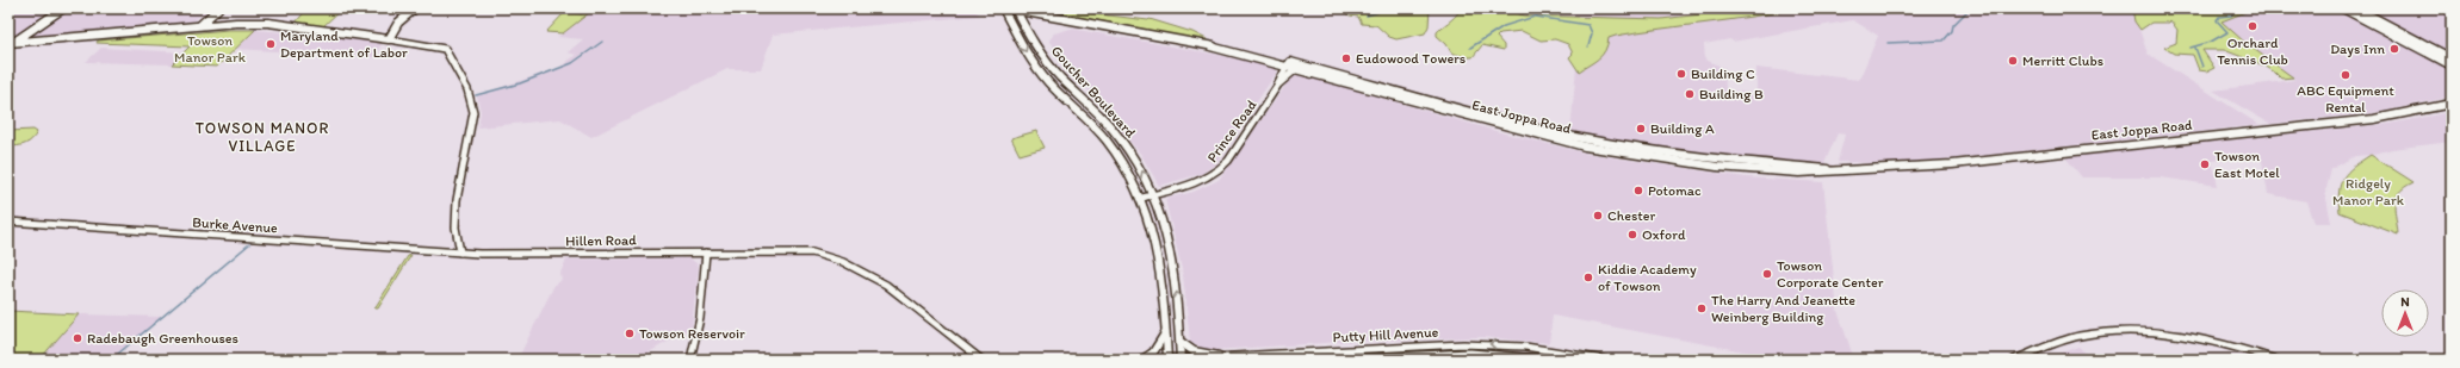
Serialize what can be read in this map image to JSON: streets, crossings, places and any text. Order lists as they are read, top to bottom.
{
  "streets": {
    "main road": ["Goucher Boulevard", "East Joppa Road"],
    "street": [
      "Prince Road",
      "Burke Avenue",
      "Hillen Road",
      "Putty Hill Avenue"
    ]
  },
  "crossings": [
    ["Goucher Boulevard", "East Joppa Road"],
    ["Goucher Boulevard", "Prince Road"],
    ["Goucher Boulevard", "Putty Hill Avenue"],
    ["East Joppa Road", "Prince Road"],
    ["Burke Avenue", "Hillen Road"]
  ],
  "districts": ["TOWSON MANOR VILLAGE"],
  "parks": ["Towson Manor Park", "Ridgely Manor Park"],
  "places": [
    "Orchard Tennis Club",
    "Maryland Department of Labor",
    "Days Inn",
    "Eudowood Towers",
    "Merritt Clubs",
    "Building C",
    "ABC Equipment Rental",
    "Building B",
    "Building A",
    "Towson East Motel",
    "Potomac",
    "Chester",
    "Oxford",
    "Towson Corporate Center",
    "Kiddie Academy of Towson",
    "The Harry And Jeanette Weinberg Building",
    "Towson Reservoir",
    "Radebaugh Greenhouses"
  ],
  "north": "top"
}
